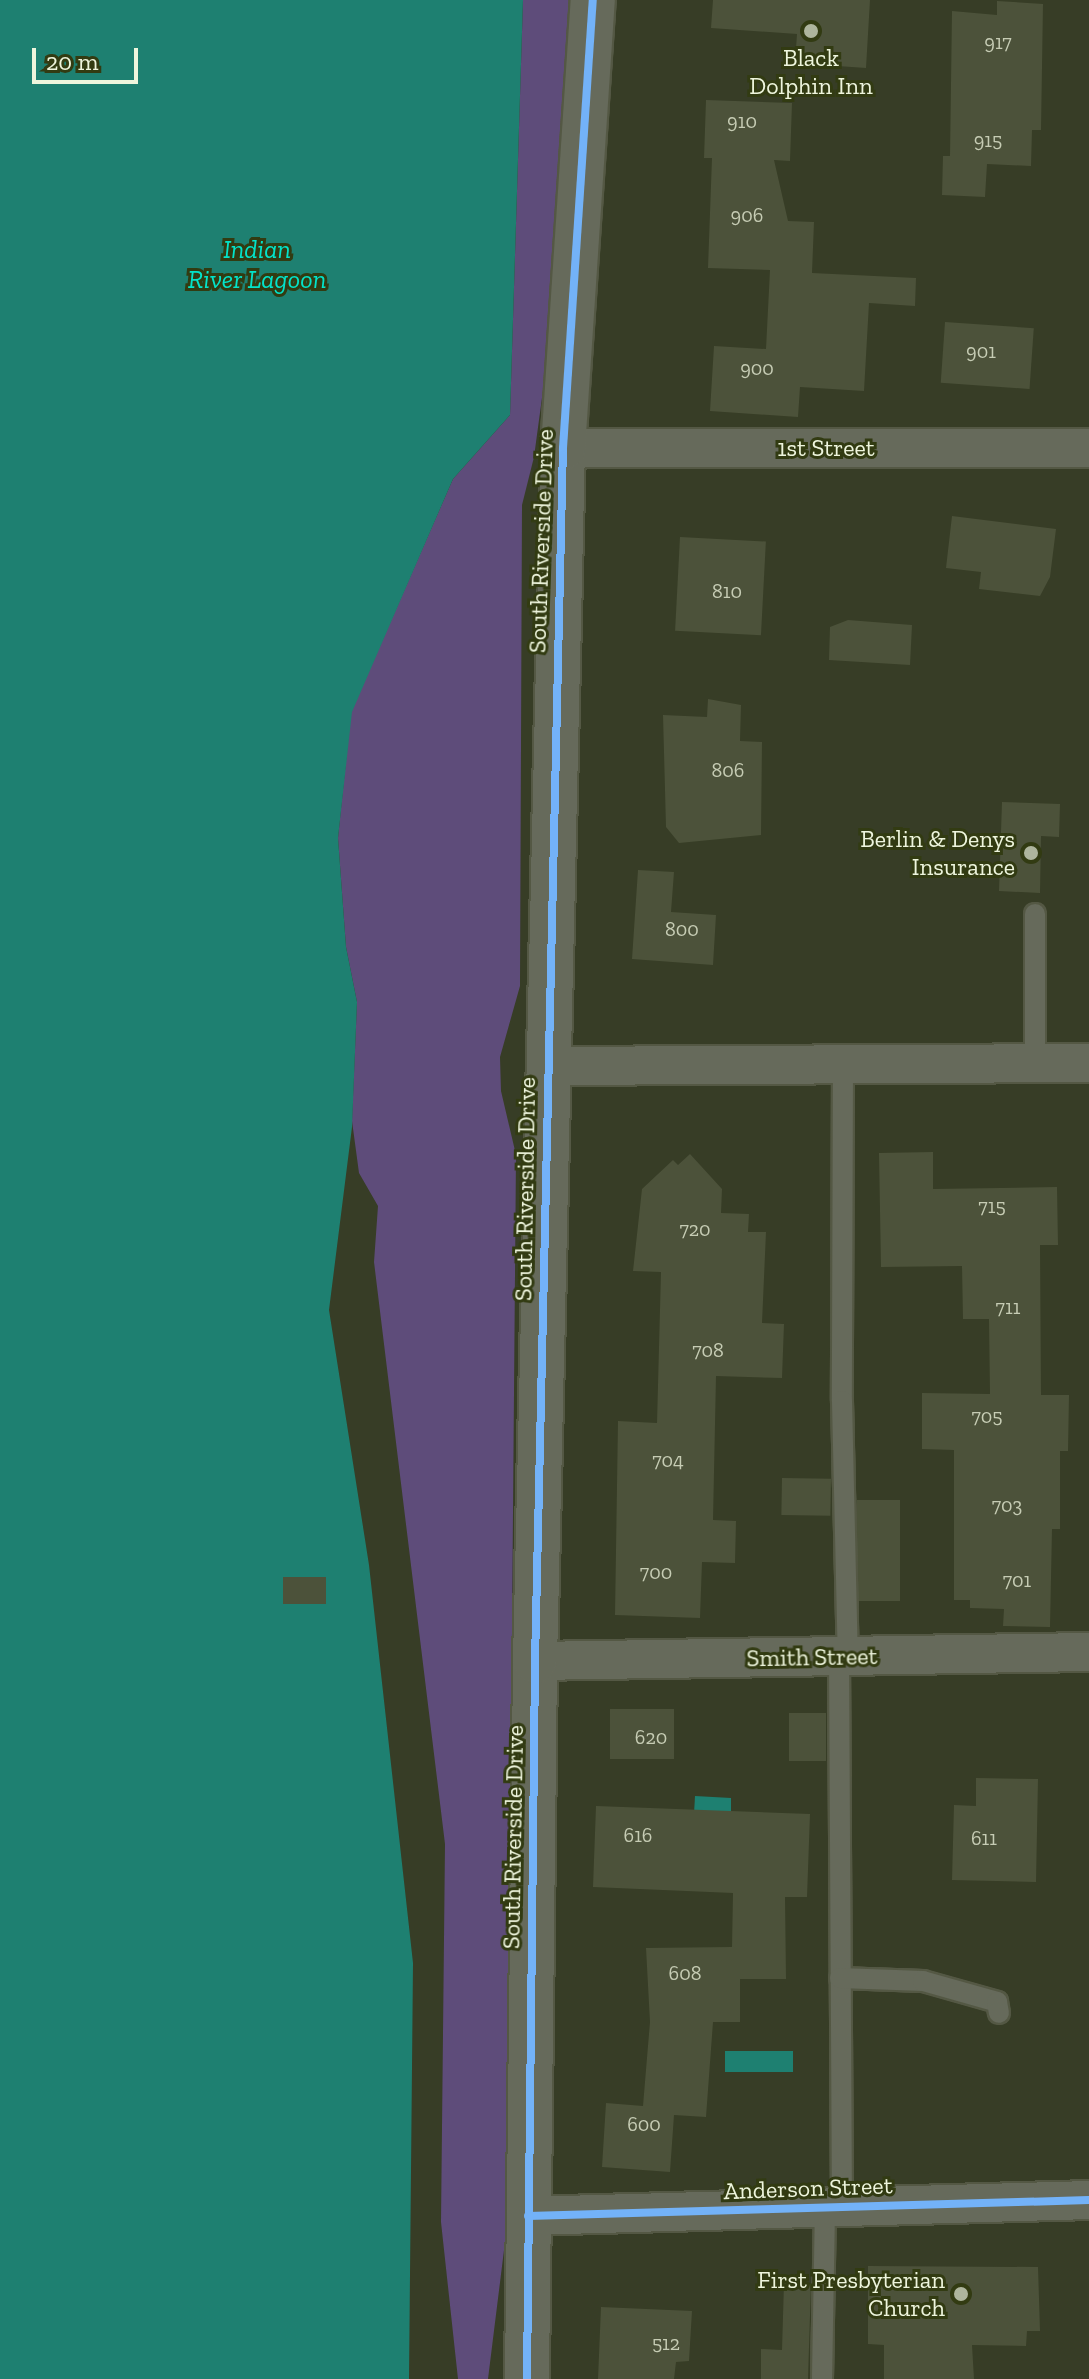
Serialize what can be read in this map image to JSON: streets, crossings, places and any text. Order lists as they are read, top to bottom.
{
  "streets": {
    "street": [
      "1st Street",
      "South Riverside Drive",
      "Smith Street",
      "Anderson Street"
    ]
  },
  "crossings": [
    ["1st Street", "South Riverside Drive"],
    ["South Riverside Drive", "Smith Street"],
    ["South Riverside Drive", "Anderson Street"]
  ],
  "water": ["Indian River Lagoon"],
  "places": ["Black Dolphin Inn", "Berlin & Denys Insurance", "First Presbyterian Church"],
  "house_numbers": [
    "917",
    "910",
    "915",
    "906",
    "901",
    "900",
    "810",
    "806",
    "800",
    "715",
    "720",
    "711",
    "708",
    "705",
    "704",
    "703",
    "700",
    "701",
    "620",
    "616",
    "611",
    "608",
    "600",
    "512"
  ],
  "scale_bar": "20 m"
}
